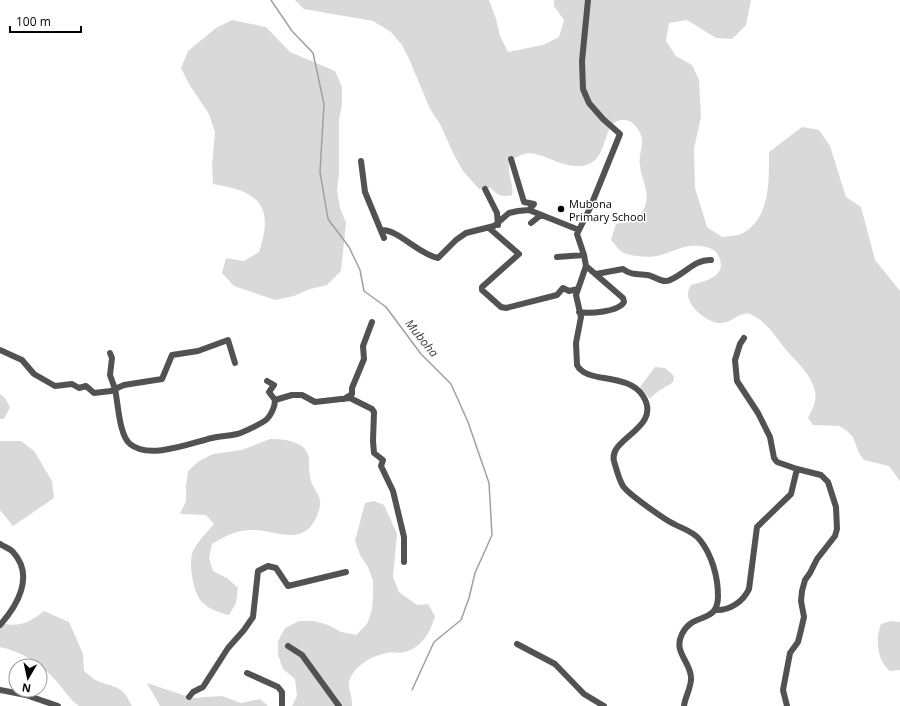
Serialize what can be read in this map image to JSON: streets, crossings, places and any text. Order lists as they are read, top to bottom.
{
  "water": ["Muboha"],
  "places": ["Mubona Primary School"],
  "scale_bar": "100 m",
  "north": "bottom"
}
